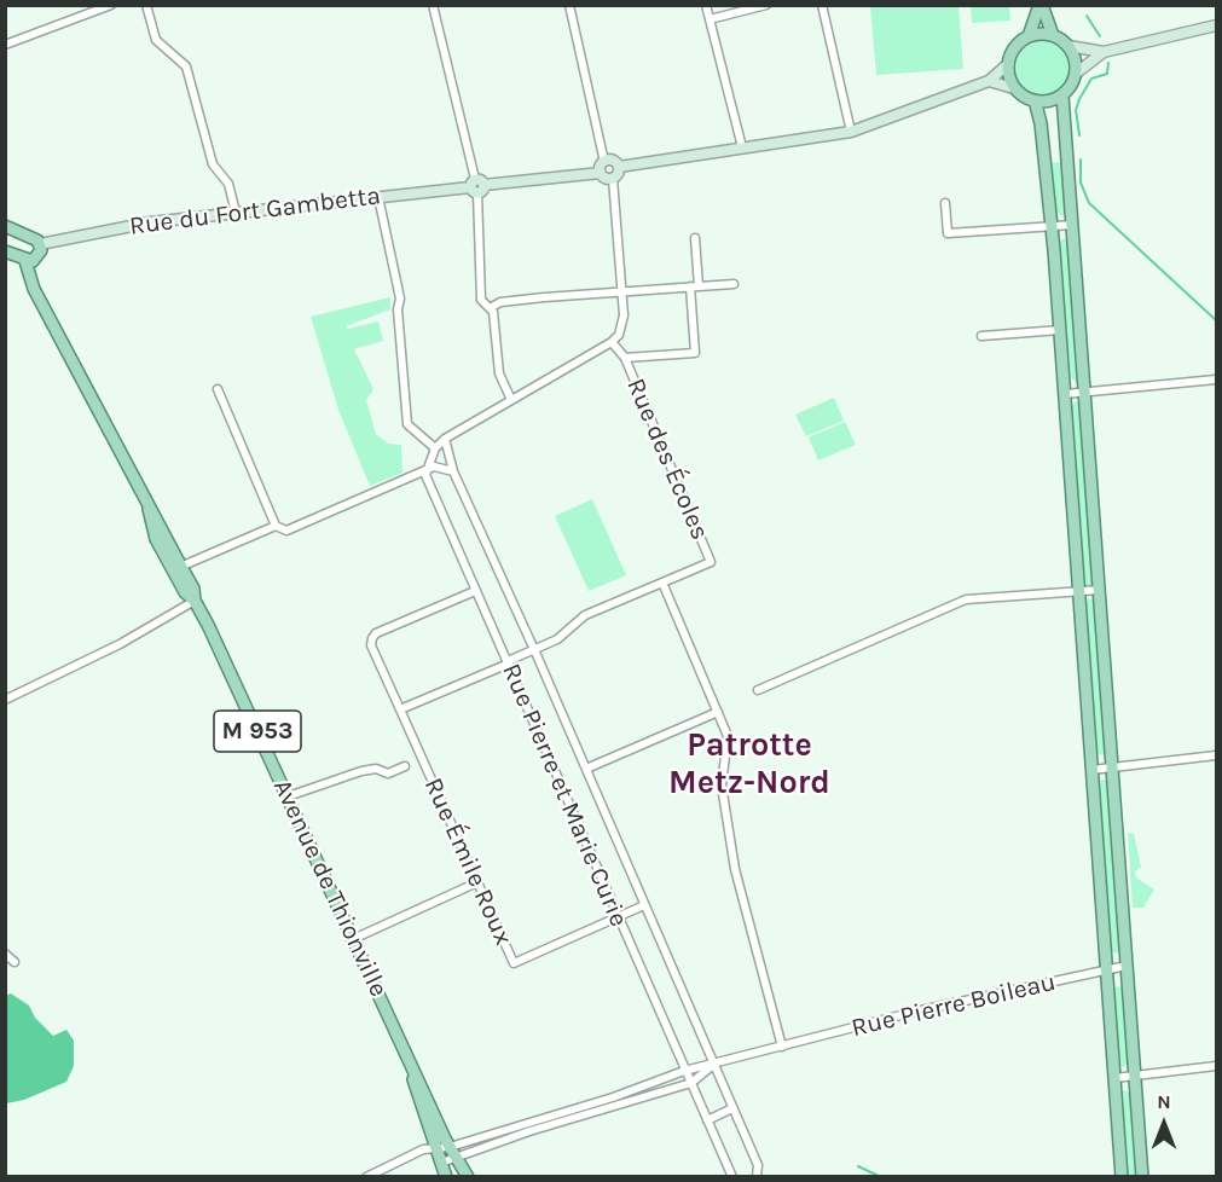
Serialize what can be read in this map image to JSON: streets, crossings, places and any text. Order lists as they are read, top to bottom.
{
  "streets": {
    "main road": ["M 953", "Avenue de Thionville"],
    "street": [
      "Rue du Fort Gambetta",
      "Rue des Écoles",
      "Rue Pierre et Marie Curie",
      "Rue Émile Roux",
      "Rue Pierre Boileau"
    ]
  },
  "crossings": [
    ["Rue Pierre et Marie Curie", "Rue Émile Roux"],
    ["Rue Pierre et Marie Curie", "Rue Pierre Boileau"],
    ["Avenue de Thionville", "Rue Pierre Boileau"]
  ],
  "districts": ["Patrotte Metz-Nord"],
  "north": "top"
}
